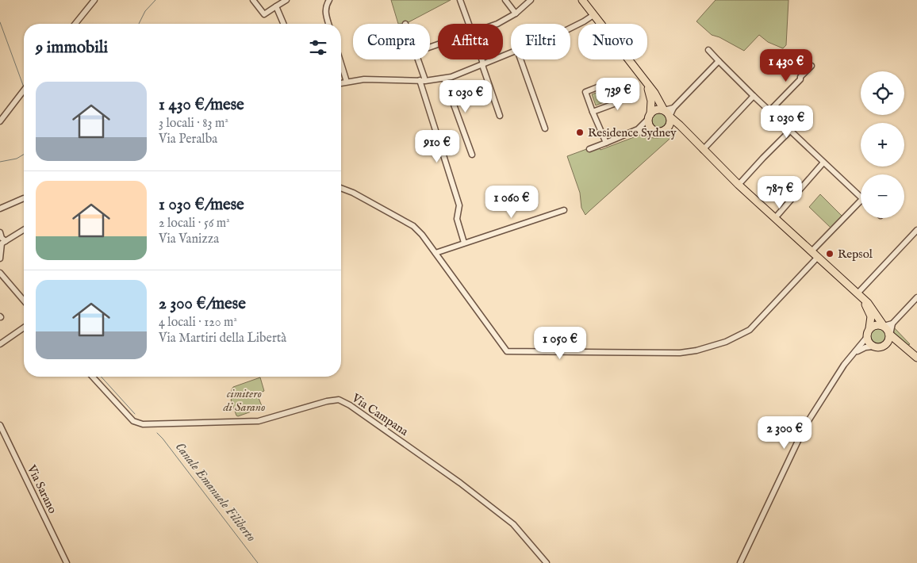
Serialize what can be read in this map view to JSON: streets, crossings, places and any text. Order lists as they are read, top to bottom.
{
  "streets": {
    "street": ["Via Campana", "Via Sarano"]
  },
  "water": ["Canale Emanuele Filiberto"],
  "parks": ["cimitero di Sarano"],
  "places": ["Residence Sydney", "Repsol"],
  "page": {
    "chip": [
      "Compra",
      "Affitta",
      "Filtri",
      "Nuovo"
    ],
    "heading": "9 immobili",
    "price": [
      "1 430 €",
      "739 €",
      "1 030 €",
      "1 030 €",
      "910 €",
      "787 €",
      "1 060 €",
      "1 050 €",
      "2 300 €"
    ],
    "map_buttons": ["+", "−"],
    "list": [
      {
        "name": "1 430 €/mese",
        "note": "3 locali · 83 m² · Via Peralba"
      },
      {
        "name": "1 030 €/mese",
        "note": "2 locali · 56 m² · Via Vanizza"
      },
      {
        "name": "2 300 €/mese",
        "note": "4 locali · 120 m² · Via Martiri della Libertà"
      }
    ]
  }
}
